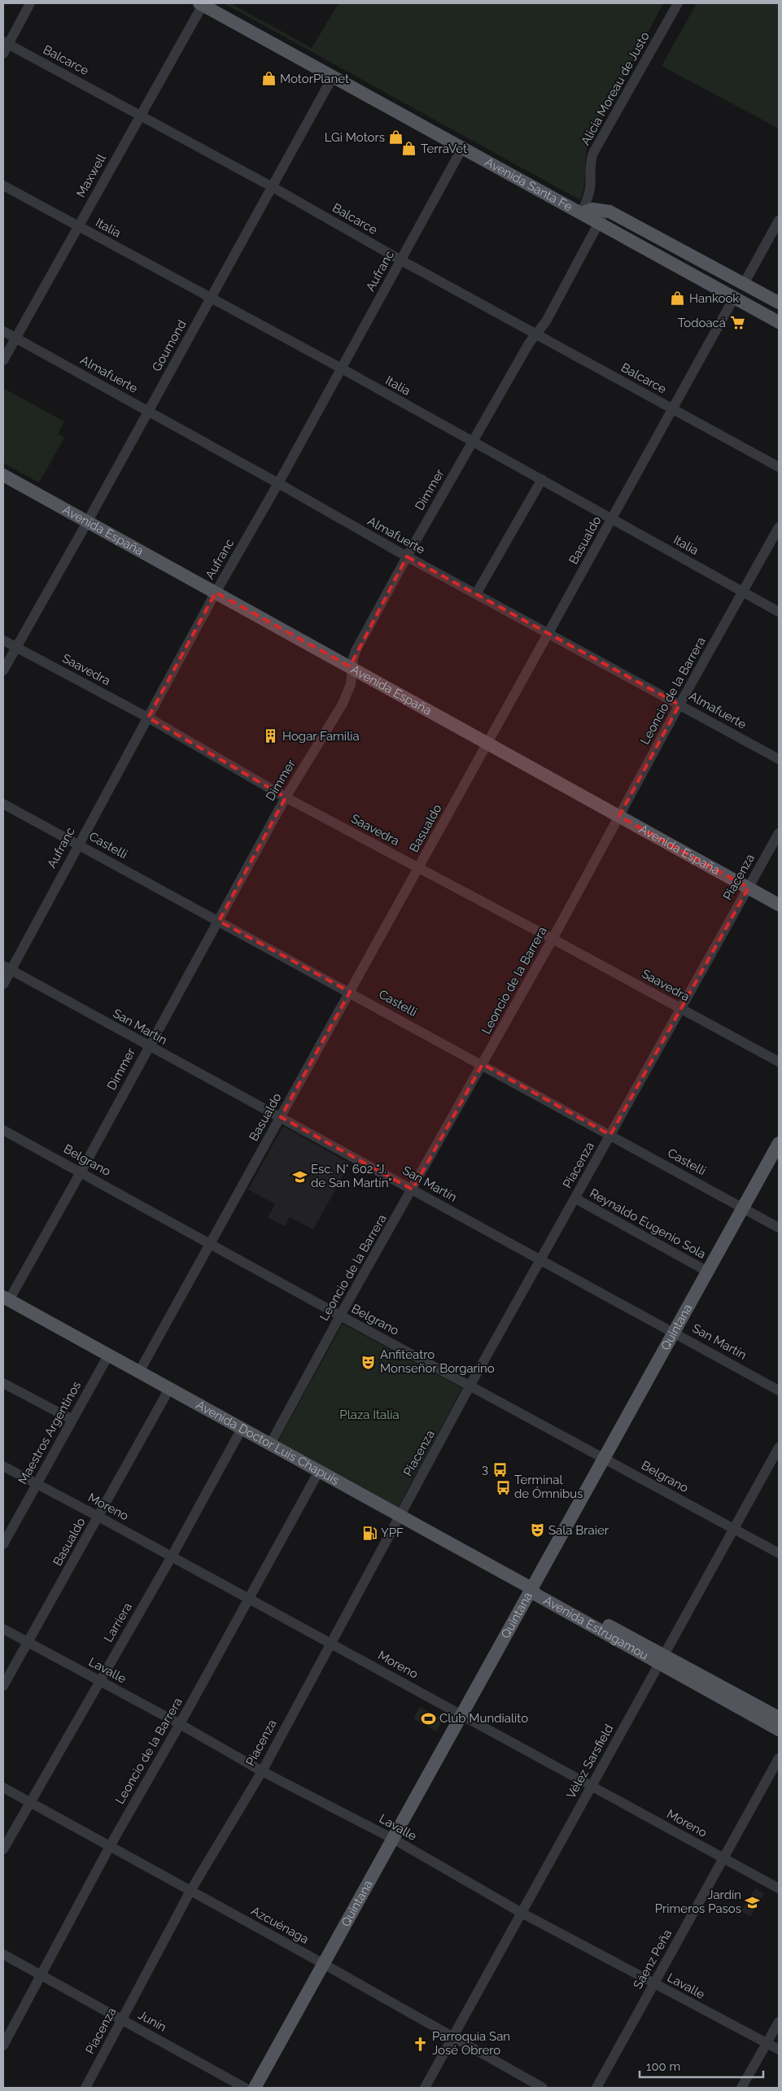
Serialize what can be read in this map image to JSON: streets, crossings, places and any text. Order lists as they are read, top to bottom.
{
  "streets": {
    "main road": [
      "Avenida Santa Fe",
      "Avenida España",
      "Quintana",
      "Avenida Doctor Luis Chapuis",
      "Avenida Estrugamou"
    ],
    "street": [
      "Balcarce",
      "Alicia Moreau de Justo",
      "Maxwell",
      "Italia",
      "Aufranc",
      "Goumond",
      "Almafuerte",
      "Dimmer",
      "Basualdo",
      "Saavedra",
      "Leoncio de la Barrera",
      "Castelli",
      "Piacenza",
      "San Martín",
      "Belgrano",
      "Reynaldo Eugenio Sola",
      "Maestros Argentinos",
      "Moreno",
      "Larriera",
      "Lavalle",
      "Vélez Sarsfield",
      "Azcuénaga",
      "Sáenz Peña",
      "Junín"
    ]
  },
  "crossings": [
    ["Balcarce", "Maxwell"],
    ["Balcarce", "Aufranc"],
    ["Balcarce", "Goumond"],
    ["Balcarce", "Dimmer"],
    ["Balcarce", "Basualdo"],
    ["Alicia Moreau de Justo", "Avenida Santa Fe"],
    ["Maxwell", "Avenida Santa Fe"],
    ["Maxwell", "Italia"],
    ["Maxwell", "Almafuerte"],
    ["Avenida Santa Fe", "Aufranc"],
    ["Avenida Santa Fe", "Goumond"],
    ["Avenida Santa Fe", "Dimmer"],
    ["Avenida Santa Fe", "Basualdo"],
    ["Italia", "Aufranc"],
    ["Italia", "Goumond"],
    ["Italia", "Dimmer"],
    ["Italia", "Basualdo"],
    ["Italia", "Leoncio de la Barrera"],
    ["Aufranc", "Almafuerte"],
    ["Aufranc", "Avenida España"],
    ["Aufranc", "Saavedra"],
    ["Aufranc", "Castelli"],
    ["Aufranc", "San Martín"],
    ["Goumond", "Almafuerte"],
    ["Goumond", "Avenida España"],
    ["Goumond", "Saavedra"],
    ["Almafuerte", "Dimmer"],
    ["Almafuerte", "Basualdo"],
    ["Almafuerte", "Leoncio de la Barrera"],
    ["Dimmer", "Avenida España"],
    ["Dimmer", "Saavedra"],
    ["Dimmer", "Castelli"],
    ["Dimmer", "San Martín"],
    ["Dimmer", "Belgrano"],
    ["Dimmer", "Avenida Doctor Luis Chapuis"],
    ["Avenida España", "Basualdo"],
    ["Avenida España", "Leoncio de la Barrera"],
    ["Avenida España", "Piacenza"],
    ["Basualdo", "Saavedra"],
    ["Basualdo", "Castelli"],
    ["Basualdo", "San Martín"],
    ["Basualdo", "Belgrano"],
    ["Basualdo", "Avenida Doctor Luis Chapuis"],
    ["Basualdo", "Moreno"],
    ["Basualdo", "Lavalle"],
    ["Saavedra", "Leoncio de la Barrera"],
    ["Saavedra", "Piacenza"],
    ["Leoncio de la Barrera", "Castelli"],
    ["Leoncio de la Barrera", "San Martín"],
    ["Leoncio de la Barrera", "Belgrano"],
    ["Leoncio de la Barrera", "Avenida Doctor Luis Chapuis"],
    ["Leoncio de la Barrera", "Moreno"],
    ["Leoncio de la Barrera", "Lavalle"],
    ["Leoncio de la Barrera", "Azcuénaga"],
    ["Leoncio de la Barrera", "Junín"],
    ["Castelli", "Piacenza"],
    ["Castelli", "Quintana"],
    ["Piacenza", "San Martín"],
    ["Piacenza", "Belgrano"],
    ["Piacenza", "Reynaldo Eugenio Sola"],
    ["Piacenza", "Avenida Doctor Luis Chapuis"],
    ["Piacenza", "Moreno"],
    ["Piacenza", "Lavalle"],
    ["Piacenza", "Azcuénaga"],
    ["Piacenza", "Junín"],
    ["San Martín", "Quintana"],
    ["Belgrano", "Quintana"],
    ["Belgrano", "Vélez Sarsfield"],
    ["Reynaldo Eugenio Sola", "Quintana"],
    ["Quintana", "Avenida Doctor Luis Chapuis"],
    ["Quintana", "Moreno"],
    ["Quintana", "Avenida Estrugamou"],
    ["Quintana", "Lavalle"],
    ["Quintana", "Azcuénaga"],
    ["Maestros Argentinos", "Avenida Doctor Luis Chapuis"],
    ["Maestros Argentinos", "Moreno"],
    ["Avenida Doctor Luis Chapuis", "Larriera"],
    ["Avenida Doctor Luis Chapuis", "Avenida Estrugamou"],
    ["Moreno", "Larriera"],
    ["Moreno", "Vélez Sarsfield"],
    ["Moreno", "Sáenz Peña"],
    ["Larriera", "Lavalle"],
    ["Larriera", "Azcuénaga"],
    ["Avenida Estrugamou", "Vélez Sarsfield"],
    ["Lavalle", "Vélez Sarsfield"],
    ["Lavalle", "Sáenz Peña"],
    ["Vélez Sarsfield", "Azcuénaga"]
  ],
  "parks": ["Plaza Italia"],
  "places": {
    "shop": [
      "MotorPlanet",
      "LGi Motors",
      "TerraVet",
      "Hankook"
    ],
    "supermarket": ["Todoacá"],
    "building": ["Hogar Familia"],
    "school or university": ["Esc. N° 602 \"J. de San Martín\"", "Jardín Primeros Pasos"],
    "theatre": ["Anfiteatro Monseñor Borgarino", "Sala Braier"],
    "bus stop": ["3", "Terminal de Ómnibus"],
    "fuel station": ["YPF"],
    "sports": ["Club Mundialito"],
    "church": ["Parroquia San José Obrero"]
  },
  "scale_bar": "100 m"
}
